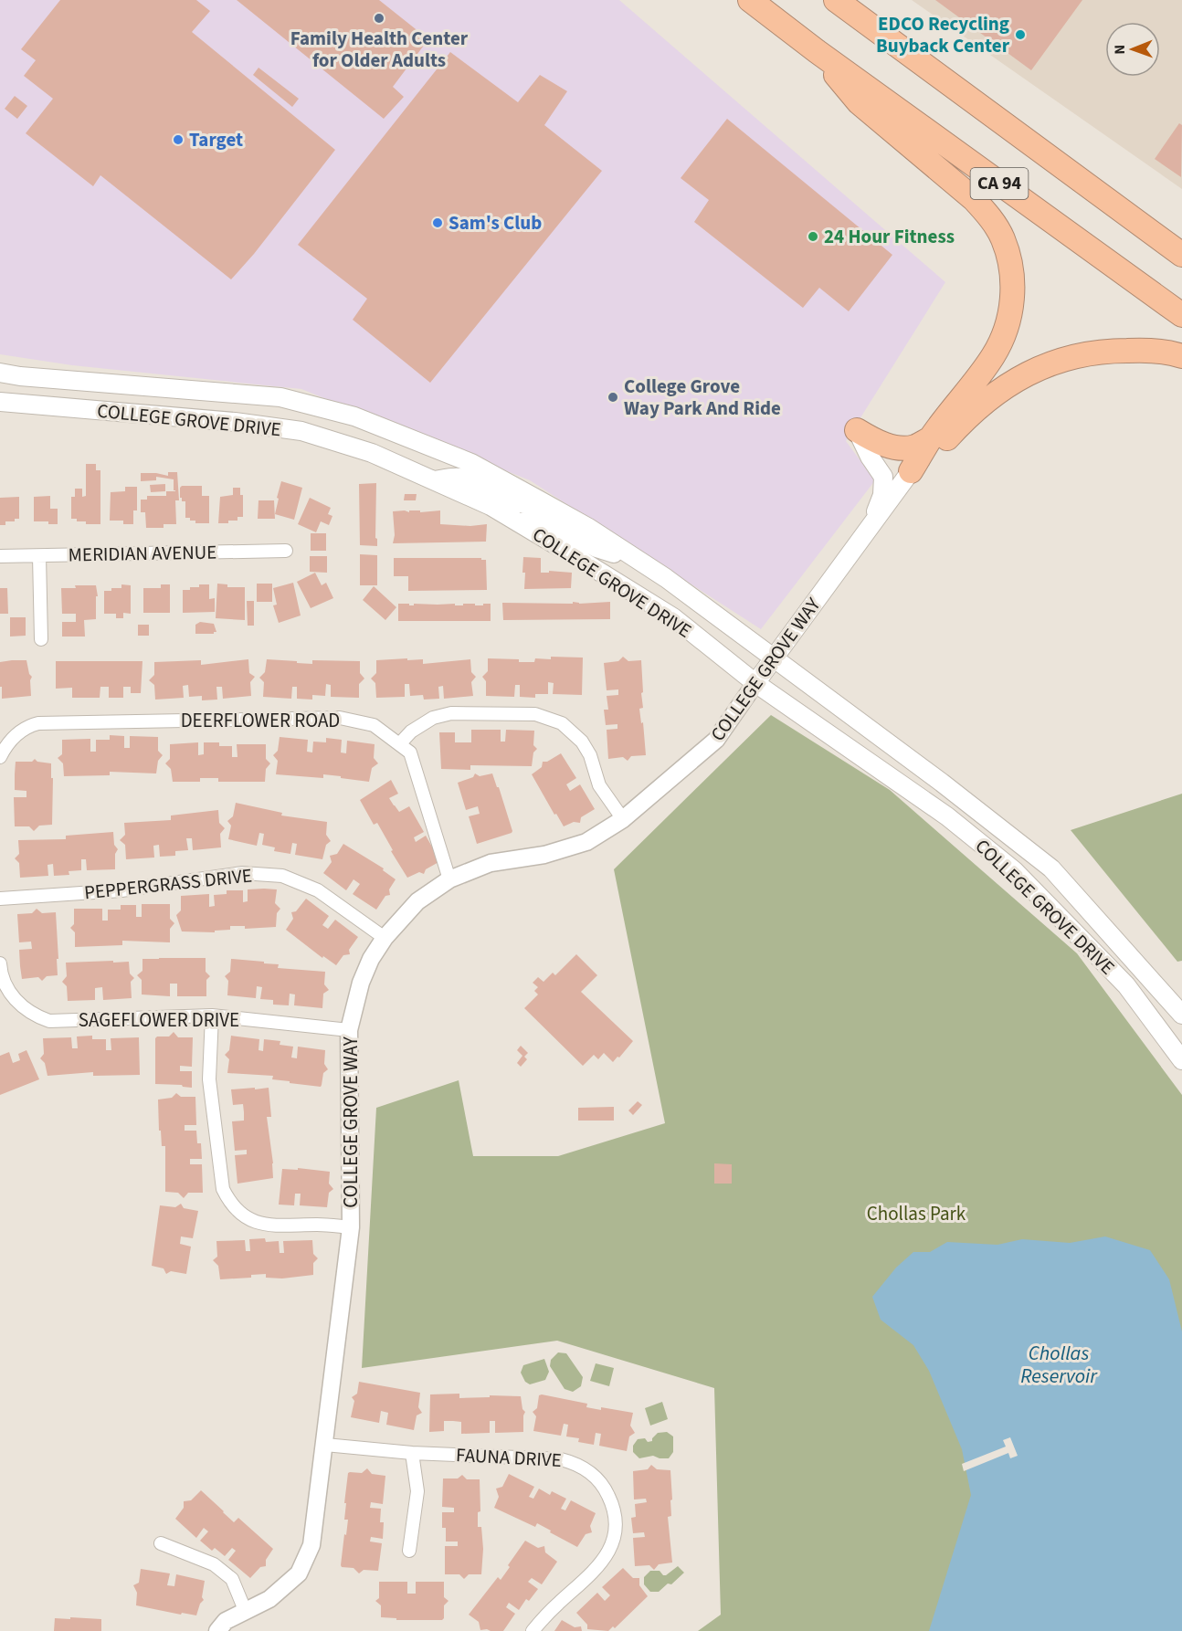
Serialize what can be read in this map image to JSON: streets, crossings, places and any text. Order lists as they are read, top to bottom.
{
  "streets": {
    "highway": ["CA 94"],
    "main road": ["COLLEGE GROVE DRIVE", "COLLEGE GROVE WAY"],
    "street": [
      "MERIDIAN AVENUE",
      "DEERFLOWER ROAD",
      "PEPPERGRASS DRIVE",
      "SAGEFLOWER DRIVE",
      "FAUNA DRIVE"
    ]
  },
  "crossings": [
    ["COLLEGE GROVE DRIVE", "COLLEGE GROVE WAY"],
    ["COLLEGE GROVE WAY", "DEERFLOWER ROAD"],
    ["COLLEGE GROVE WAY", "PEPPERGRASS DRIVE"],
    ["COLLEGE GROVE WAY", "SAGEFLOWER DRIVE"],
    ["COLLEGE GROVE WAY", "FAUNA DRIVE"]
  ],
  "water": ["Chollas Reservoir"],
  "parks": ["Chollas Park"],
  "places": [
    "Family Health Center for Older Adults",
    "EDCO Recycling Buyback Center",
    "Target",
    "Sam's Club",
    "24 Hour Fitness",
    "College Grove Way Park And Ride"
  ],
  "north": "left"
}
